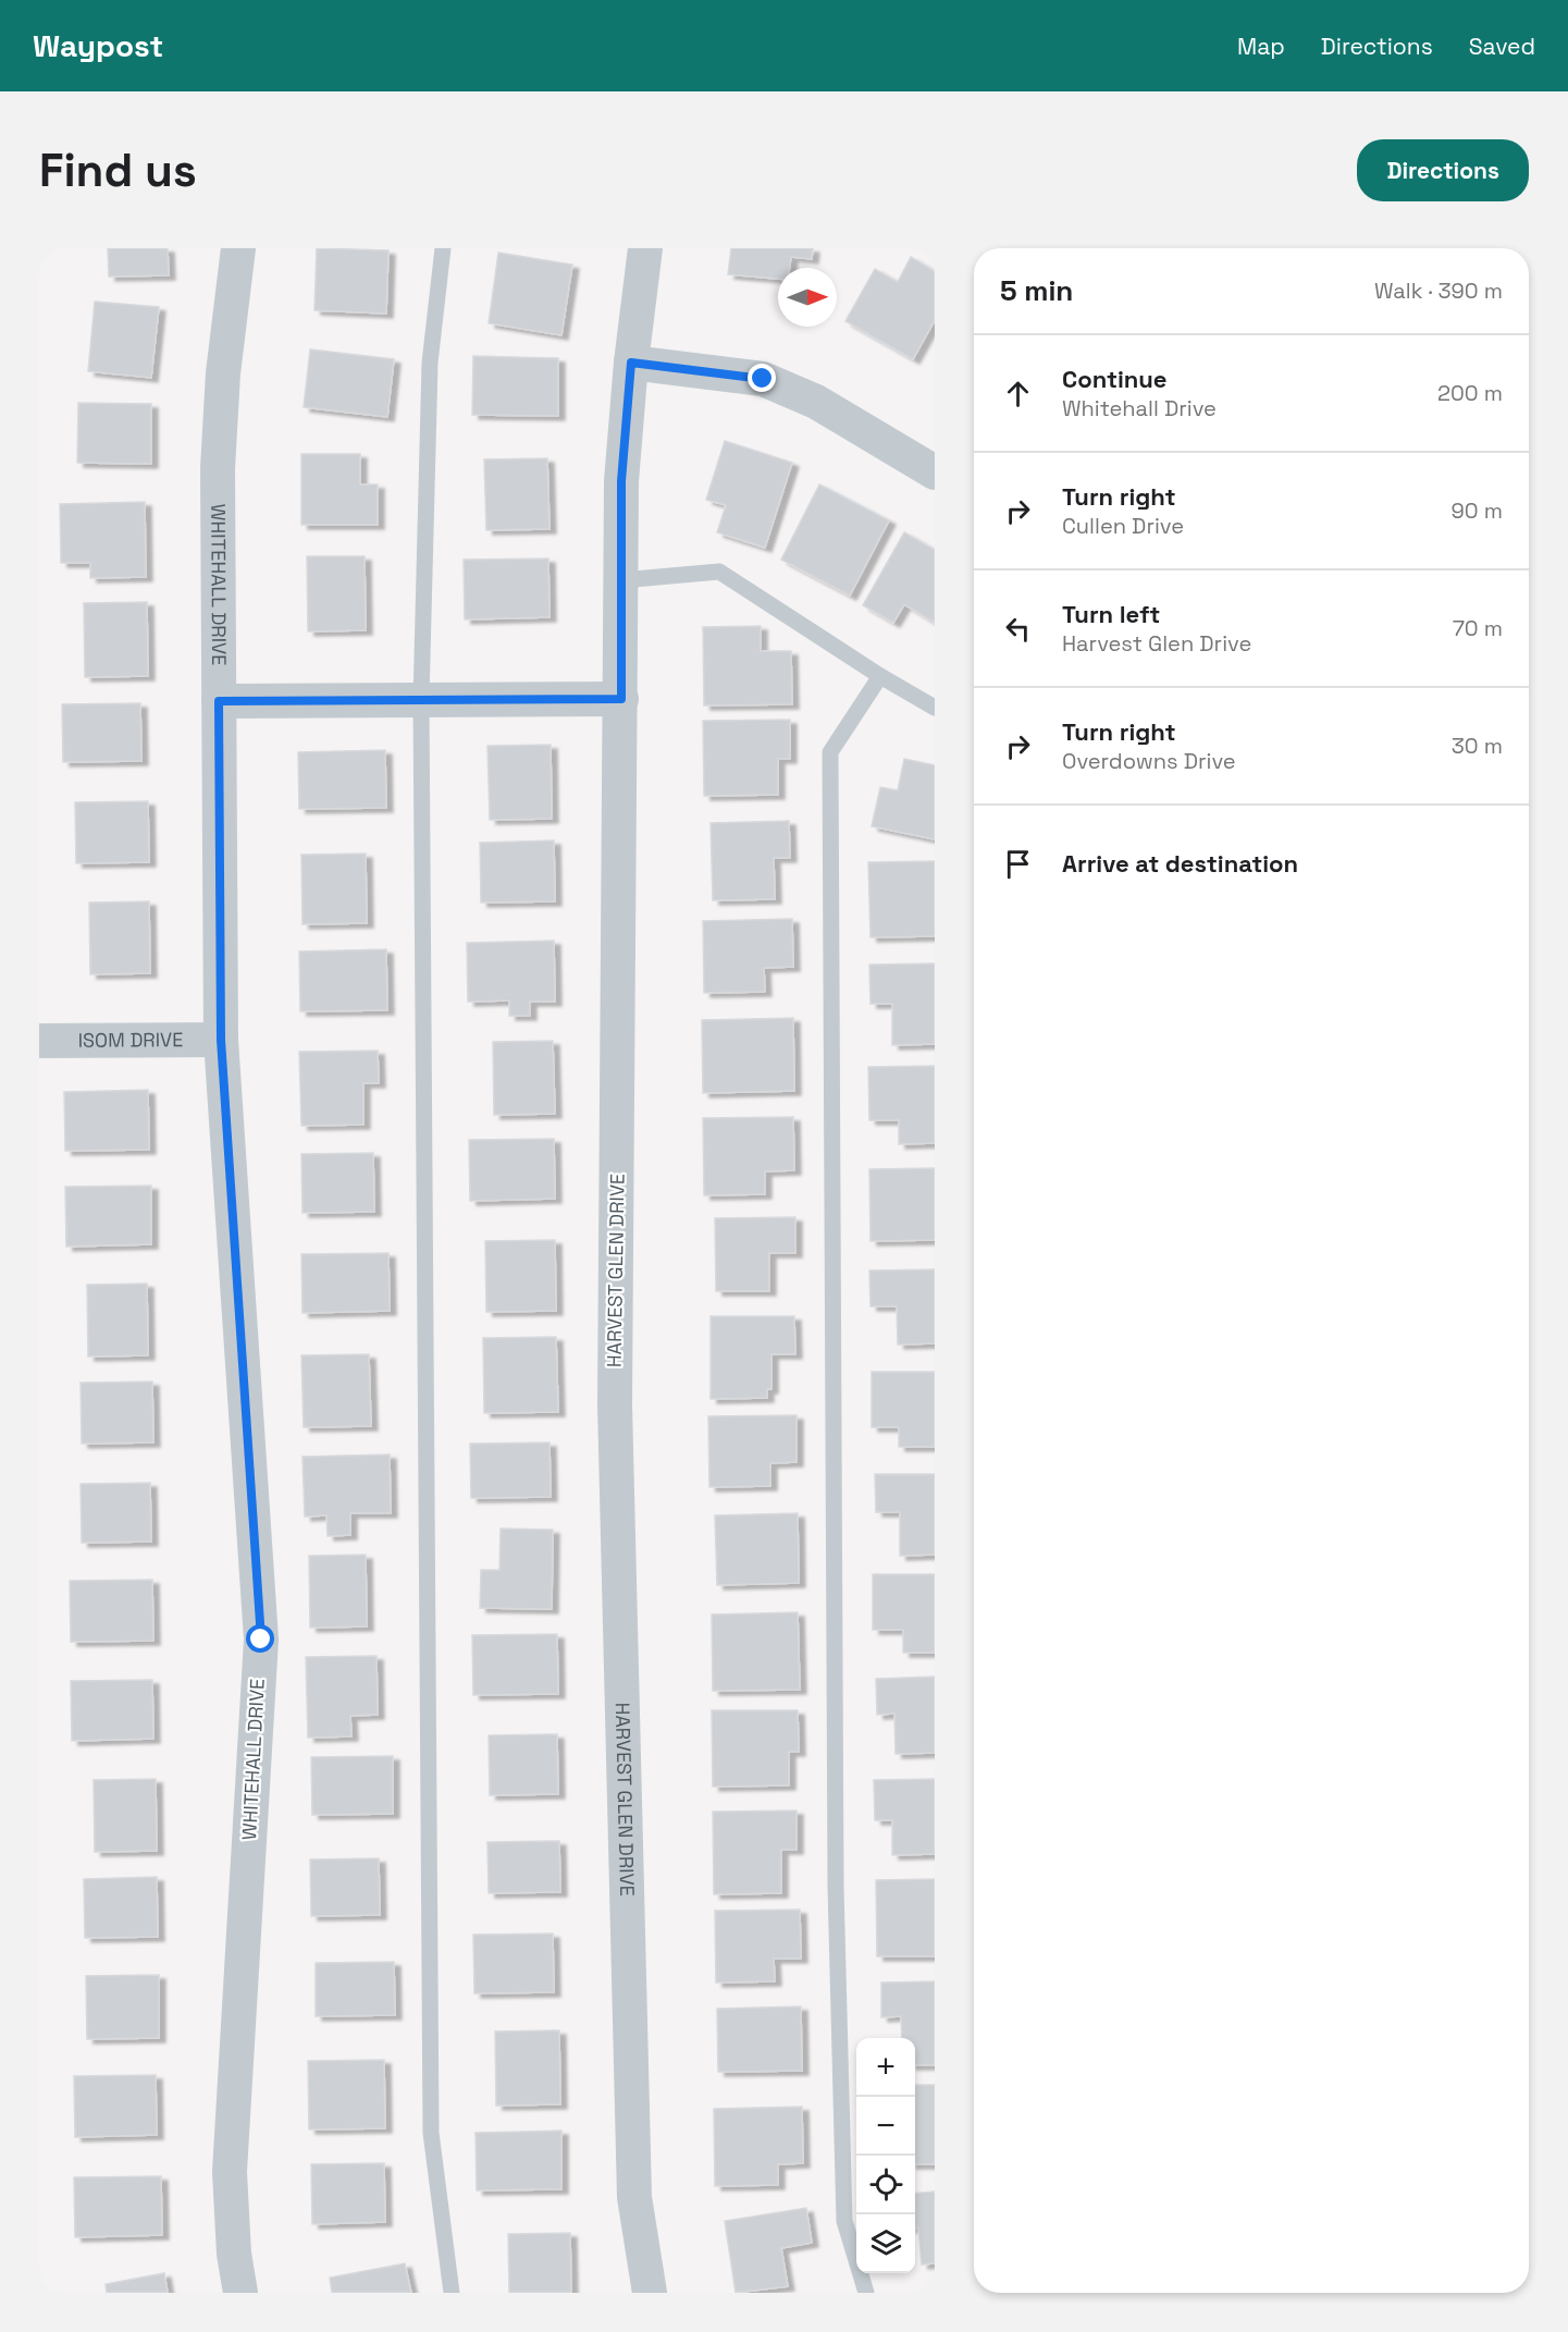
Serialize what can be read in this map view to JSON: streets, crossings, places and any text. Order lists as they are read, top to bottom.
{
  "streets": {
    "street": ["WHITEHALL DRIVE", "ISOM DRIVE", "HARVEST GLEN DRIVE"]
  },
  "crossings": [
    ["WHITEHALL DRIVE", "ISOM DRIVE"]
  ],
  "north": "right",
  "page": {
    "header": "Waypost",
    "nav": ["Map", "Directions", "Saved"],
    "buttons": "Directions",
    "title": "Find us",
    "heading": ["5 min", "Walk · 390 m"],
    "list": [
      ["Continue", "Whitehall Drive", "200 m"],
      ["Turn right", "Cullen Drive", "90 m"],
      ["Turn left", "Harvest Glen Drive", "70 m"],
      ["Turn right", "Overdowns Drive", "30 m"],
      "Arrive at destination"
    ],
    "map_buttons": ["+", "−"]
  }
}
